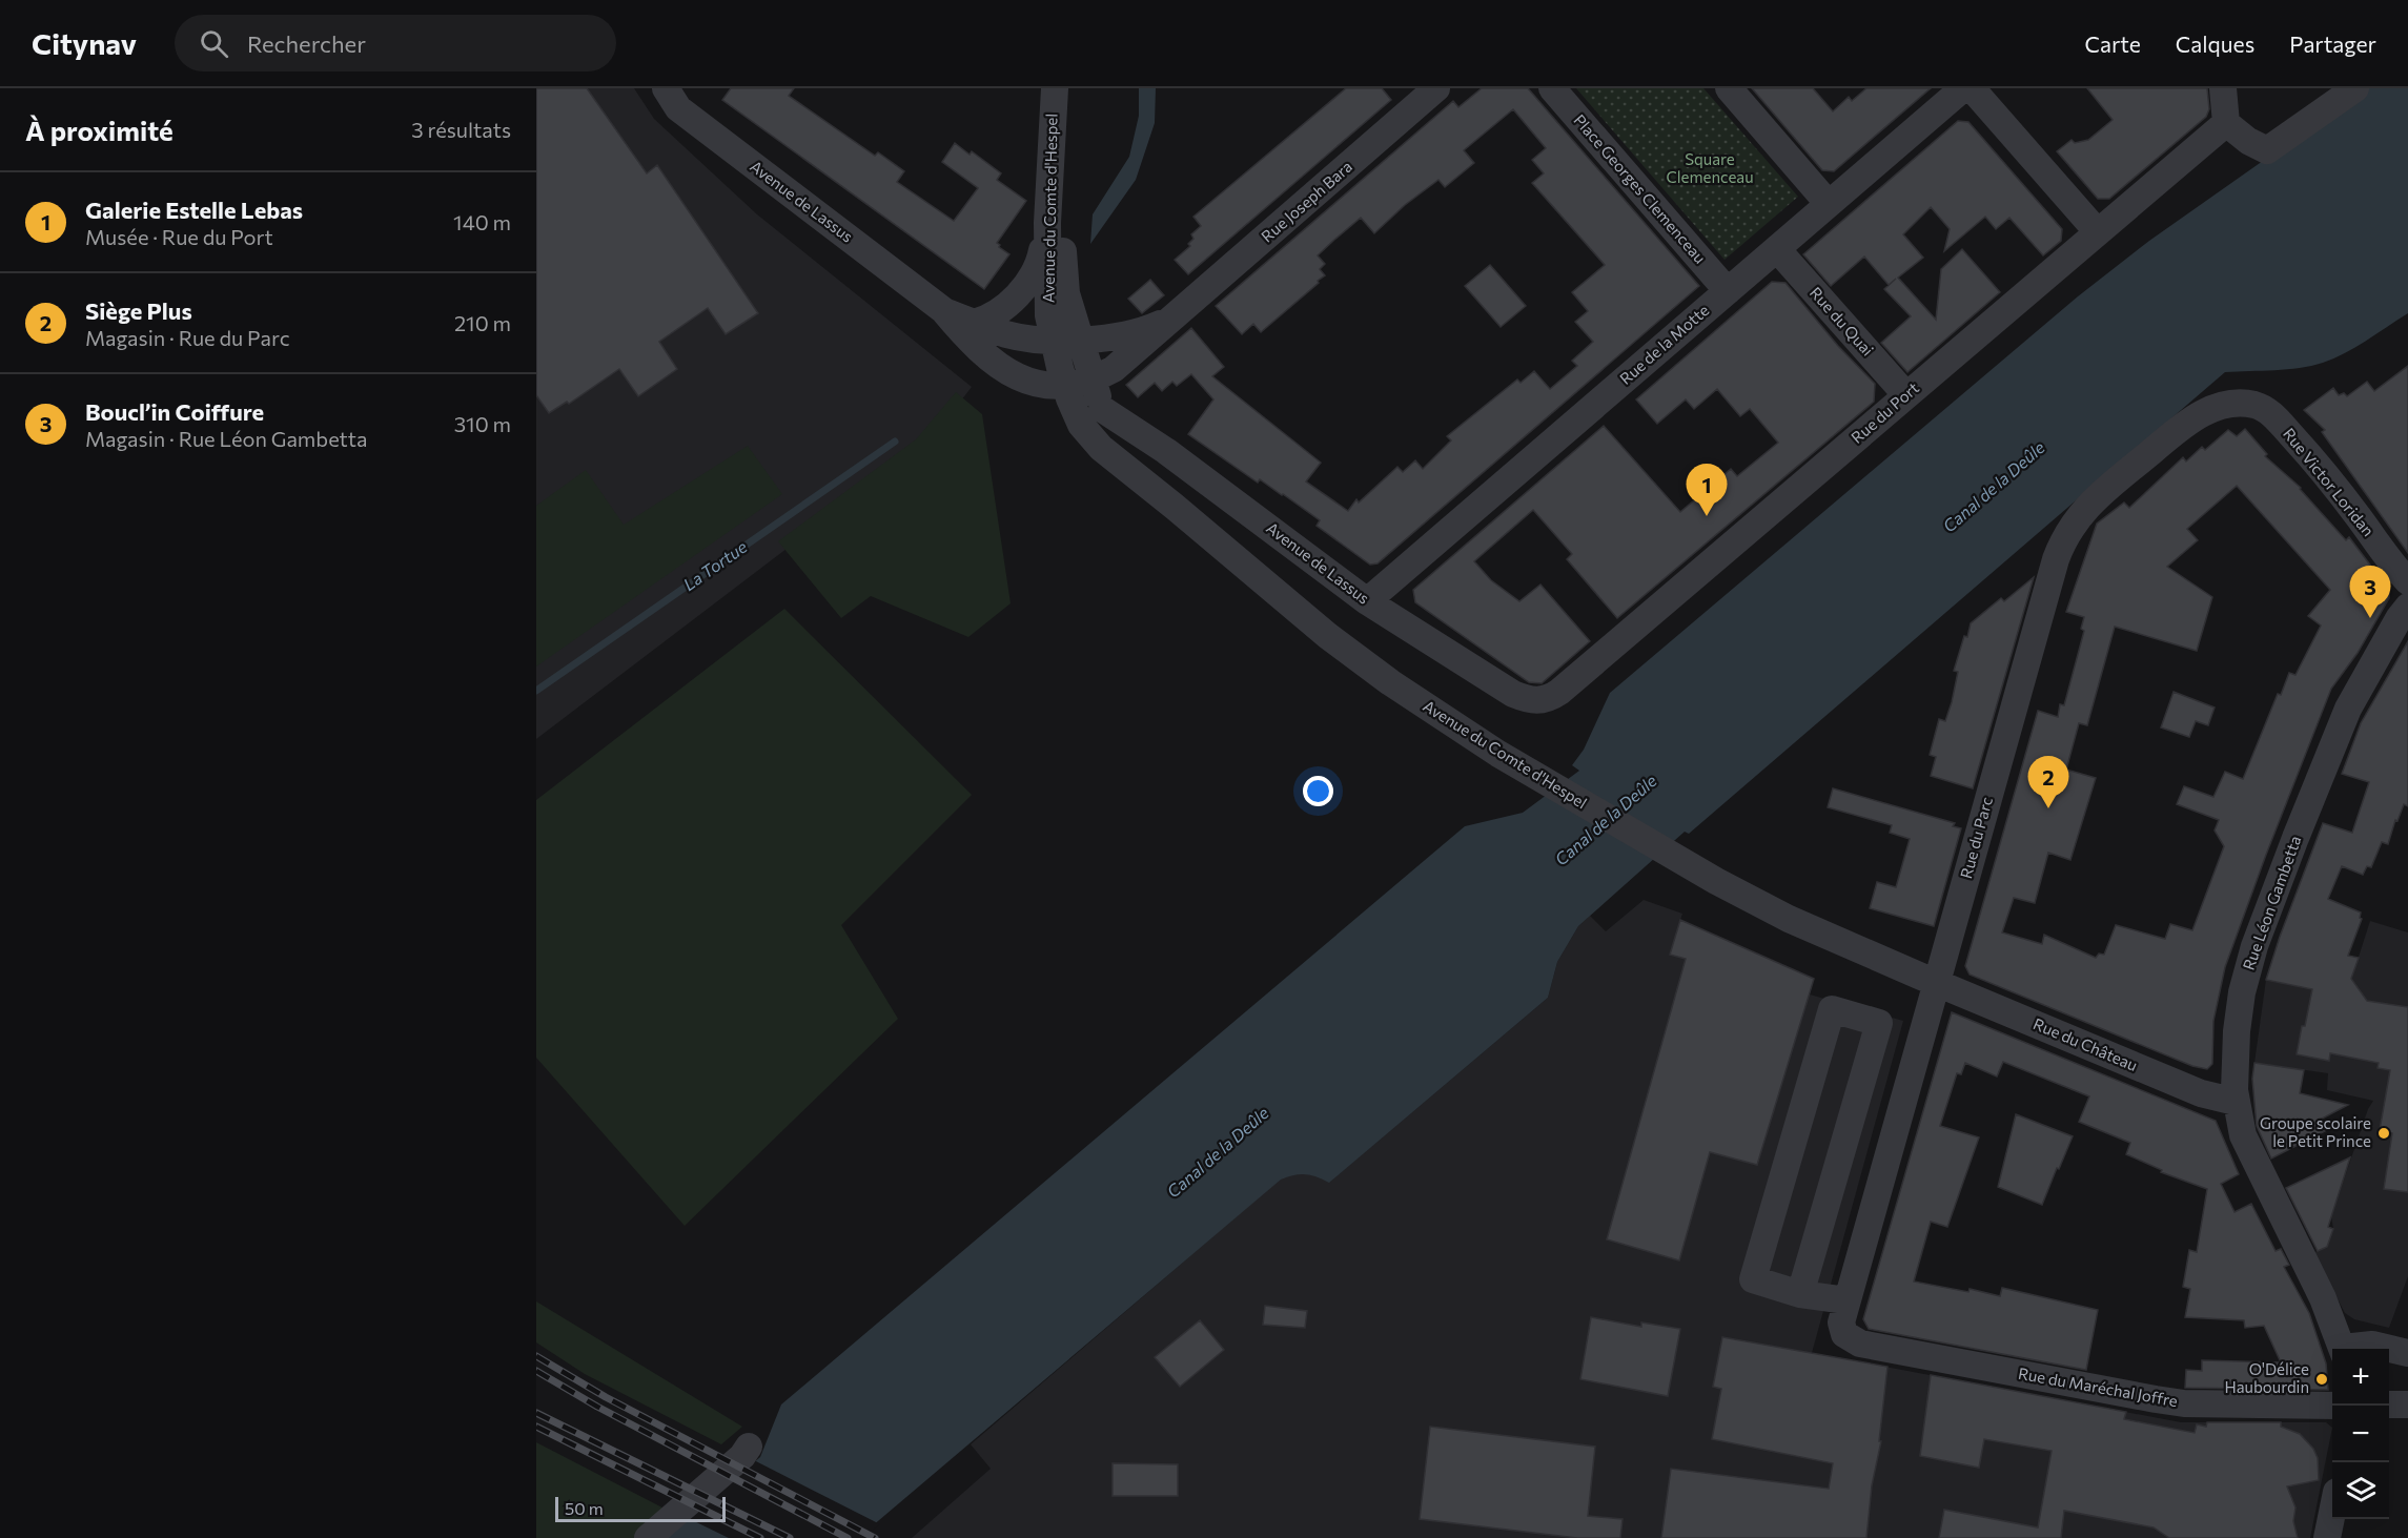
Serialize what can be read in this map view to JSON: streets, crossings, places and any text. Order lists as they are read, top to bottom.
{
  "streets": {
    "street": [
      "Place Georges Clemenceau",
      "Avenue de Lassus",
      "Rue Joseph Bara",
      "Avenue du Comte d'Hespel",
      "Rue du Quai",
      "Rue de la Motte",
      "Rue du Port",
      "Rue Victor Loridan",
      "Rue du Parc",
      "Rue Léon Gambetta",
      "Rue du Château",
      "Rue du Maréchal Joffre"
    ]
  },
  "crossings": [
    ["Place Georges Clemenceau", "Rue de la Motte"],
    ["Avenue de Lassus", "Rue Joseph Bara"],
    ["Avenue de Lassus", "Avenue du Comte d'Hespel"],
    ["Avenue de Lassus", "Rue de la Motte"],
    ["Avenue de Lassus", "Rue du Port"],
    ["Rue Joseph Bara", "Avenue du Comte d'Hespel"],
    ["Avenue du Comte d'Hespel", "Rue du Parc"],
    ["Avenue du Comte d'Hespel", "Rue du Château"],
    ["Rue du Quai", "Rue de la Motte"],
    ["Rue du Quai", "Rue du Port"],
    ["Rue Victor Loridan", "Rue du Parc"],
    ["Rue du Parc", "Rue du Château"],
    ["Rue du Parc", "Rue du Maréchal Joffre"],
    ["Rue Léon Gambetta", "Rue du Château"]
  ],
  "water": ["Canal de la Deûle", "La Tortue"],
  "parks": ["Square Clemenceau"],
  "places": ["Groupe scolaire le Petit Prince", "O'Délice Haubourdin"],
  "scale_bar": "50 m",
  "page": {
    "header": "Citynav",
    "search": "Rechercher",
    "nav": ["Carte", "Calques", "Partager"],
    "heading": ["À proximité", "3 résultats"],
    "list": [
      {
        "mark": "1",
        "name": "Galerie Estelle Lebas",
        "note": "Musée · Rue du Port",
        "value": "140 m"
      },
      {
        "mark": "2",
        "name": "Siège Plus",
        "note": "Magasin · Rue du Parc",
        "value": "210 m"
      },
      {
        "mark": "3",
        "name": "Boucl’in Coiffure",
        "note": "Magasin · Rue Léon Gambetta",
        "value": "310 m"
      }
    ],
    "pins": ["1", "3", "2"],
    "map_buttons": ["+", "−"],
    "scale": "50 m"
  }
}
